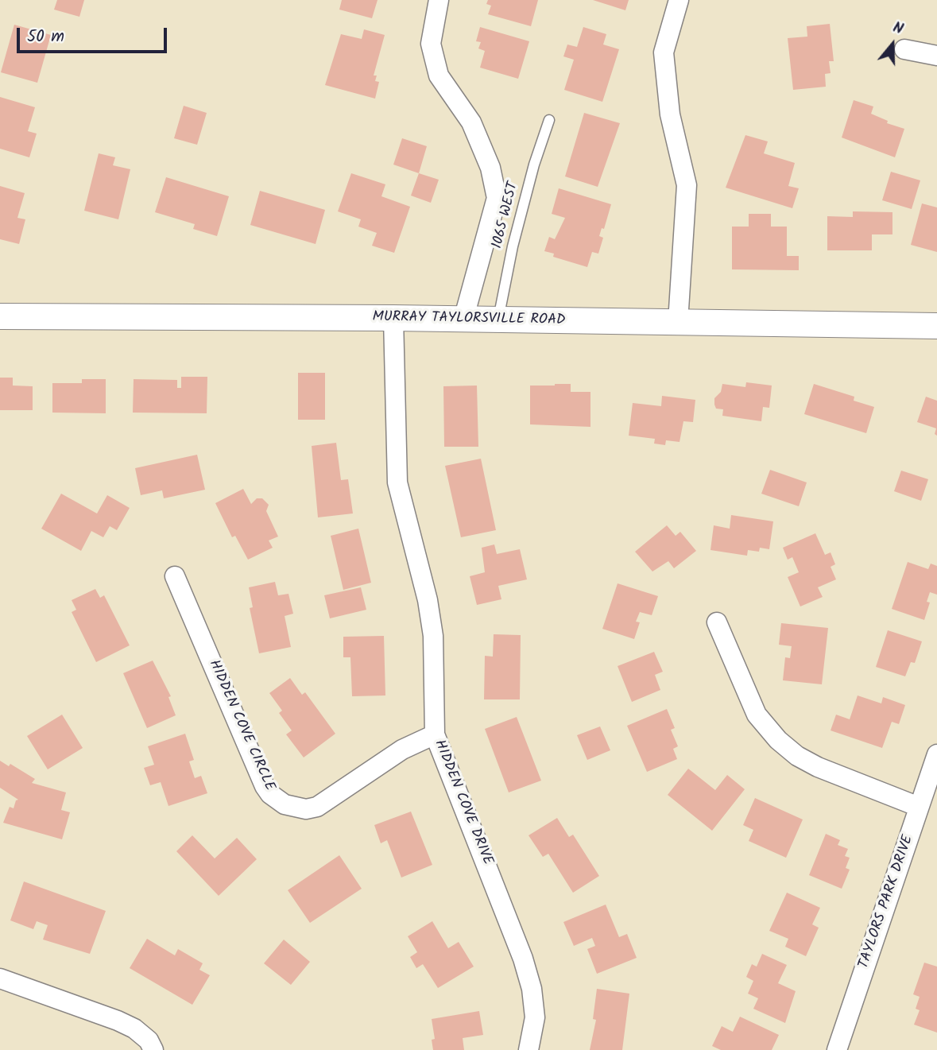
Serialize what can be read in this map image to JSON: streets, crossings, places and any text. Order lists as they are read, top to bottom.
{
  "streets": {
    "street": [
      "MURRAY TAYLORSVILLE ROAD",
      "HIDDEN COVE CIRCLE",
      "HIDDEN COVE DRIVE",
      "TAYLORS PARK DRIVE"
    ],
    "lane": ["1065 WEST"]
  },
  "crossings": [
    ["1065 WEST", "MURRAY TAYLORSVILLE ROAD"],
    ["MURRAY TAYLORSVILLE ROAD", "HIDDEN COVE DRIVE"],
    ["HIDDEN COVE CIRCLE", "HIDDEN COVE DRIVE"]
  ],
  "scale_bar": "50 m",
  "north": "top"
}
